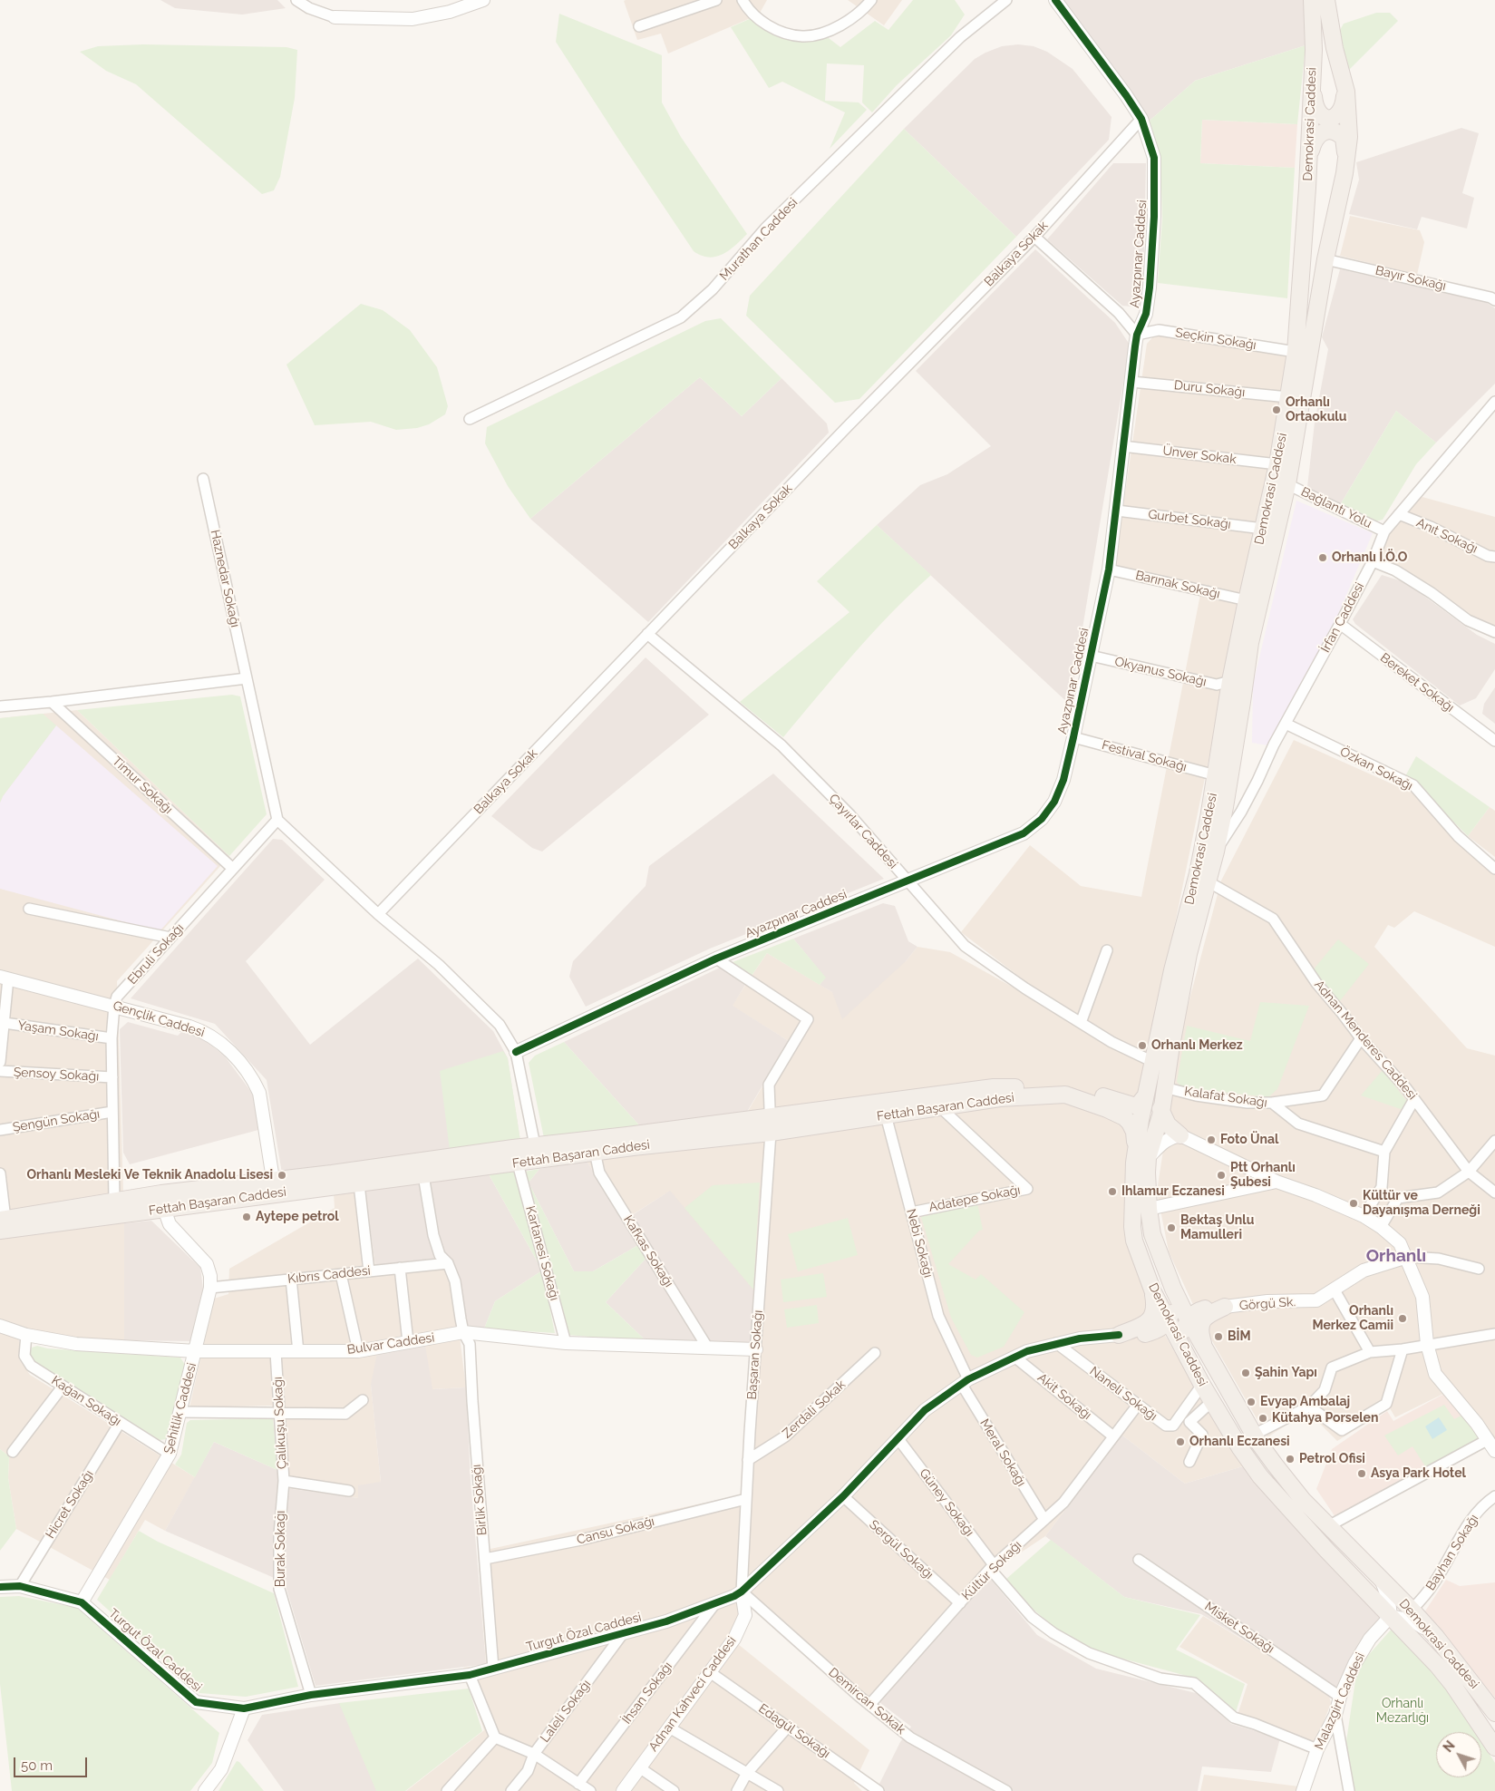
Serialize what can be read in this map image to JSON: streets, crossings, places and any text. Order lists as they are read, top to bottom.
{
  "streets": {
    "main road": ["Demokrasi Caddesi", "Fettah Başaran Caddesi"],
    "street": [
      "Murathan Caddesi",
      "Balkaya Sokak",
      "Ayazpınar Caddesi",
      "Bayır Sokağı",
      "Seçkin Sokağı",
      "Duru Sokağı",
      "Ünver Sokak",
      "Bağlantı Yolu",
      "Gurbet Sokağı",
      "Anıt Sokağı",
      "Haznedar Sokağı",
      "Barınak Sokağı",
      "İrfan Caddesi",
      "Okyanus Sokağı",
      "Bereket Sokağı",
      "Festival Sokağı",
      "Özkan Sokağı",
      "Timur Sokağı",
      "Çayırlar Caddesi",
      "Ebruli Sokağı",
      "Gençlik Caddesi",
      "Yaşam Sokağı",
      "Adnan Menderes Caddesi",
      "Şensoy Sokağı",
      "Kalafat Sokağı",
      "Şengün Sokağı",
      "Adatepe Sokağı",
      "Nebi Sokağı",
      "Kafkas Sokağı",
      "Kartanesi Sokağı",
      "Kıbrıs Caddesi",
      "Görgü Sk.",
      "Bulvar Caddesi",
      "Başaran Sokağı",
      "Naneli Sokağı",
      "Akit Sokağı",
      "Kağan Sokağı",
      "Şehitlik Caddesi",
      "Zerdali Sokak",
      "Çalıkuşu Sokağı",
      "Meral Sokağı",
      "Birlik Sokağı",
      "Güney Sokağı",
      "Hicret Sokağı",
      "Cansu Sokağı",
      "Burak Sokağı",
      "Sergül Sokağı",
      "Bayhan Sokağı",
      "Kültür Sokağı",
      "Misket Sokağı",
      "Turgut Özal Caddesi",
      "İhsan Sokağı",
      "Adnan Kahveci Caddesi",
      "Demircan Sokak",
      "Malazgirt Caddesi",
      "Laleli Sokağı",
      "Edagül Sokağı"
    ]
  },
  "crossings": [
    ["Demokrasi Caddesi", "Bayır Sokağı"],
    ["Demokrasi Caddesi", "Seçkin Sokağı"],
    ["Demokrasi Caddesi", "Duru Sokağı"],
    ["Demokrasi Caddesi", "Ünver Sokak"],
    ["Demokrasi Caddesi", "Bağlantı Yolu"],
    ["Demokrasi Caddesi", "Gurbet Sokağı"],
    ["Demokrasi Caddesi", "Barınak Sokağı"],
    ["Demokrasi Caddesi", "İrfan Caddesi"],
    ["Demokrasi Caddesi", "Okyanus Sokağı"],
    ["Demokrasi Caddesi", "Festival Sokağı"],
    ["Demokrasi Caddesi", "Çayırlar Caddesi"],
    ["Demokrasi Caddesi", "Adnan Menderes Caddesi"],
    ["Demokrasi Caddesi", "Kalafat Sokağı"],
    ["Demokrasi Caddesi", "Fettah Başaran Caddesi"],
    ["Demokrasi Caddesi", "Naneli Sokağı"],
    ["Demokrasi Caddesi", "Bayhan Sokağı"],
    ["Demokrasi Caddesi", "Malazgirt Caddesi"],
    ["Balkaya Sokak", "Ayazpınar Caddesi"],
    ["Balkaya Sokak", "Çayırlar Caddesi"],
    ["Ayazpınar Caddesi", "Seçkin Sokağı"],
    ["Ayazpınar Caddesi", "Duru Sokağı"],
    ["Ayazpınar Caddesi", "Ünver Sokak"],
    ["Ayazpınar Caddesi", "Gurbet Sokağı"],
    ["Ayazpınar Caddesi", "Barınak Sokağı"],
    ["Ayazpınar Caddesi", "Okyanus Sokağı"],
    ["Ayazpınar Caddesi", "Festival Sokağı"],
    ["Ayazpınar Caddesi", "Çayırlar Caddesi"],
    ["Ayazpınar Caddesi", "Başaran Sokağı"],
    ["Bağlantı Yolu", "İrfan Caddesi"],
    ["Anıt Sokağı", "İrfan Caddesi"],
    ["Haznedar Sokağı", "Ebruli Sokağı"],
    ["İrfan Caddesi", "Bereket Sokağı"],
    ["İrfan Caddesi", "Özkan Sokağı"],
    ["Timur Sokağı", "Ebruli Sokağı"],
    ["Ebruli Sokağı", "Gençlik Caddesi"],
    ["Ebruli Sokağı", "Yaşam Sokağı"],
    ["Ebruli Sokağı", "Şensoy Sokağı"],
    ["Ebruli Sokağı", "Fettah Başaran Caddesi"],
    ["Ebruli Sokağı", "Şengün Sokağı"],
    ["Gençlik Caddesi", "Fettah Başaran Caddesi"],
    ["Fettah Başaran Caddesi", "Adatepe Sokağı"],
    ["Fettah Başaran Caddesi", "Nebi Sokağı"],
    ["Fettah Başaran Caddesi", "Kafkas Sokağı"],
    ["Fettah Başaran Caddesi", "Kartanesi Sokağı"],
    ["Fettah Başaran Caddesi", "Başaran Sokağı"],
    ["Fettah Başaran Caddesi", "Şehitlik Caddesi"],
    ["Fettah Başaran Caddesi", "Birlik Sokağı"],
    ["Adatepe Sokağı", "Nebi Sokağı"],
    ["Nebi Sokağı", "Meral Sokağı"],
    ["Nebi Sokağı", "Turgut Özal Caddesi"],
    ["Kafkas Sokağı", "Bulvar Caddesi"],
    ["Kartanesi Sokağı", "Bulvar Caddesi"],
    ["Kıbrıs Caddesi", "Şehitlik Caddesi"],
    ["Kıbrıs Caddesi", "Birlik Sokağı"],
    ["Bulvar Caddesi", "Başaran Sokağı"],
    ["Bulvar Caddesi", "Kağan Sokağı"],
    ["Bulvar Caddesi", "Şehitlik Caddesi"],
    ["Bulvar Caddesi", "Çalıkuşu Sokağı"],
    ["Bulvar Caddesi", "Birlik Sokağı"],
    ["Başaran Sokağı", "Zerdali Sokak"],
    ["Başaran Sokağı", "Cansu Sokağı"],
    ["Başaran Sokağı", "Turgut Özal Caddesi"],
    ["Başaran Sokağı", "Adnan Kahveci Caddesi"],
    ["Başaran Sokağı", "Demircan Sokak"],
    ["Naneli Sokağı", "Kültür Sokağı"],
    ["Naneli Sokağı", "Turgut Özal Caddesi"],
    ["Akit Sokağı", "Kültür Sokağı"],
    ["Akit Sokağı", "Turgut Özal Caddesi"],
    ["Kağan Sokağı", "Şehitlik Caddesi"],
    ["Kağan Sokağı", "Hicret Sokağı"],
    ["Şehitlik Caddesi", "Turgut Özal Caddesi"],
    ["Çalıkuşu Sokağı", "Burak Sokağı"],
    ["Meral Sokağı", "Kültür Sokağı"],
    ["Meral Sokağı", "Turgut Özal Caddesi"],
    ["Birlik Sokağı", "Cansu Sokağı"],
    ["Birlik Sokağı", "Turgut Özal Caddesi"],
    ["Güney Sokağı", "Kültür Sokağı"],
    ["Güney Sokağı", "Turgut Özal Caddesi"],
    ["Güney Sokağı", "Malazgirt Caddesi"],
    ["Hicret Sokağı", "Turgut Özal Caddesi"],
    ["Burak Sokağı", "Turgut Özal Caddesi"],
    ["Sergül Sokağı", "Kültür Sokağı"],
    ["Sergül Sokağı", "Turgut Özal Caddesi"],
    ["Kültür Sokağı", "Demircan Sokak"],
    ["Misket Sokağı", "Malazgirt Caddesi"],
    ["Turgut Özal Caddesi", "İhsan Sokağı"],
    ["Turgut Özal Caddesi", "Adnan Kahveci Caddesi"],
    ["Turgut Özal Caddesi", "Demircan Sokak"],
    ["Turgut Özal Caddesi", "Laleli Sokağı"],
    ["Adnan Kahveci Caddesi", "Demircan Sokak"],
    ["Adnan Kahveci Caddesi", "Edagül Sokağı"]
  ],
  "districts": ["Orhanlı"],
  "parks": ["Orhanlı Mezarlığı"],
  "places": [
    "Orhanlı Ortaokulu",
    "Orhanlı İ.Ö.O",
    "Orhanlı Merkez",
    "Foto Ünal",
    "Orhanlı Mesleki Ve Teknik Anadolu Lisesi",
    "Ptt Orhanlı Şubesi",
    "Ihlamur Eczanesi",
    "Kültür ve Dayanışma Derneği",
    "Aytepe petrol",
    "Bektaş Unlu Mamulleri",
    "Orhanlı Merkez Camii",
    "BİM",
    "Şahin Yapı",
    "Evyap Ambalaj",
    "Kütahya Porselen",
    "Orhanlı Eczanesi",
    "Petrol Ofisi",
    "Asya Park Hotel"
  ],
  "scale_bar": "50 m",
  "north": "top left"
}
